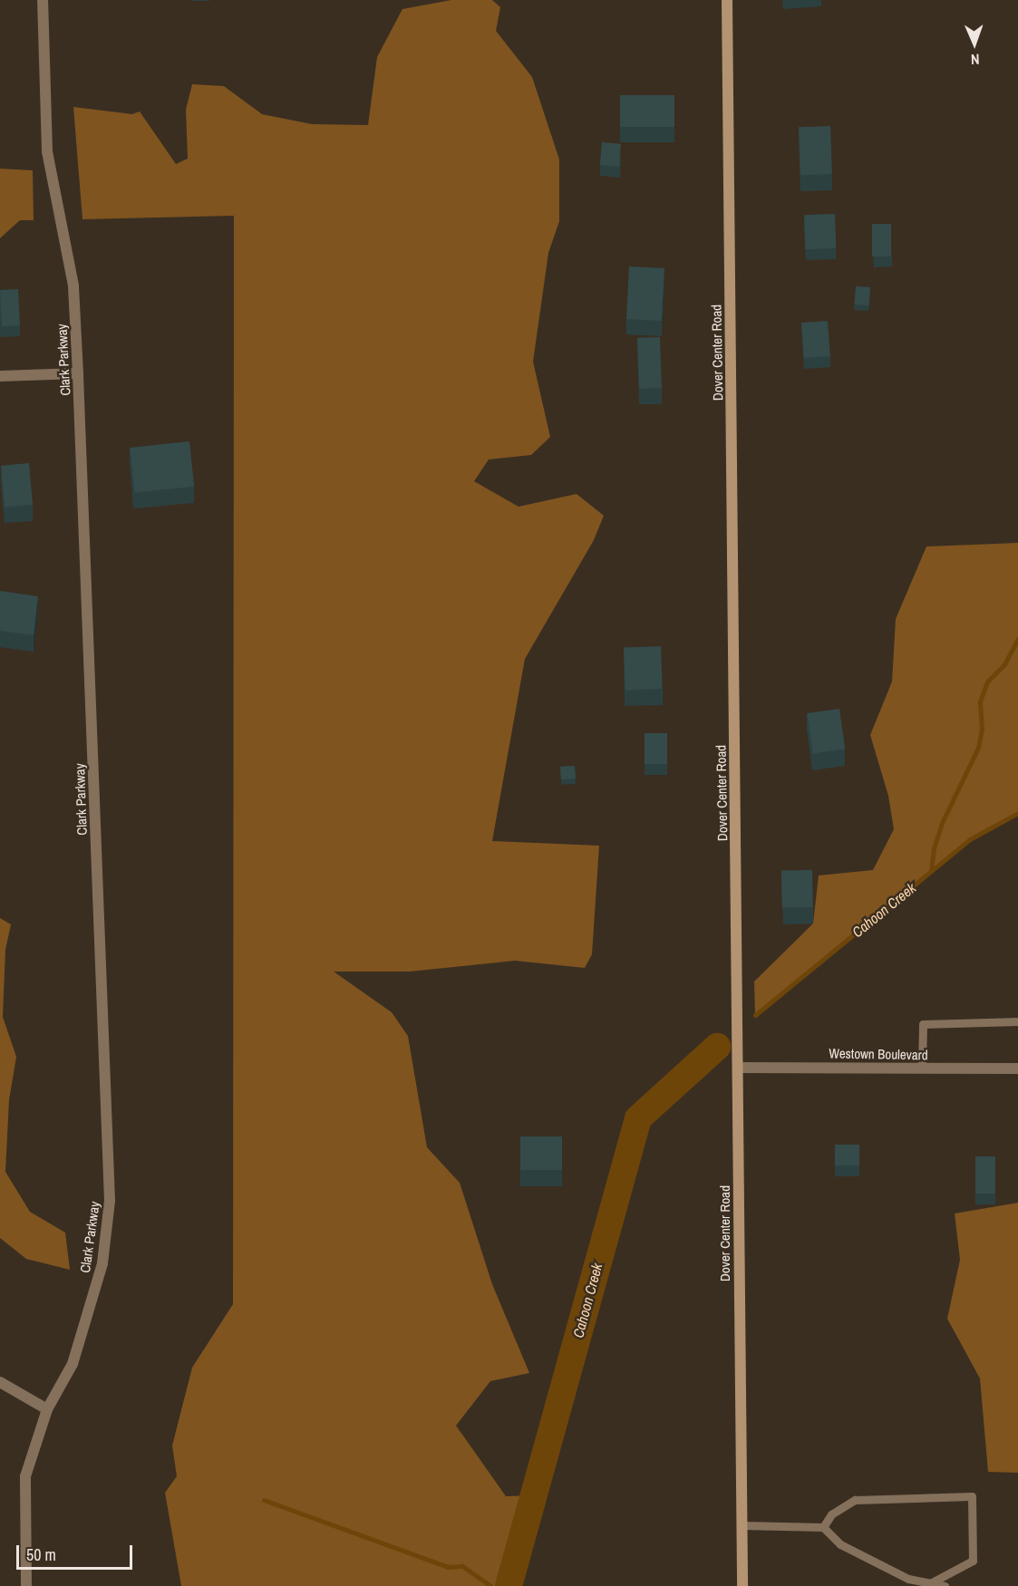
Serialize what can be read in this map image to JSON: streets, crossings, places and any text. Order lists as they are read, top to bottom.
{
  "streets": {
    "street": ["Dover Center Road", "Clark Parkway", "Westown Boulevard"]
  },
  "crossings": [
    ["Dover Center Road", "Westown Boulevard"]
  ],
  "water": ["Cahoon Creek"],
  "scale_bar": "50 m",
  "north": "bottom"
}
